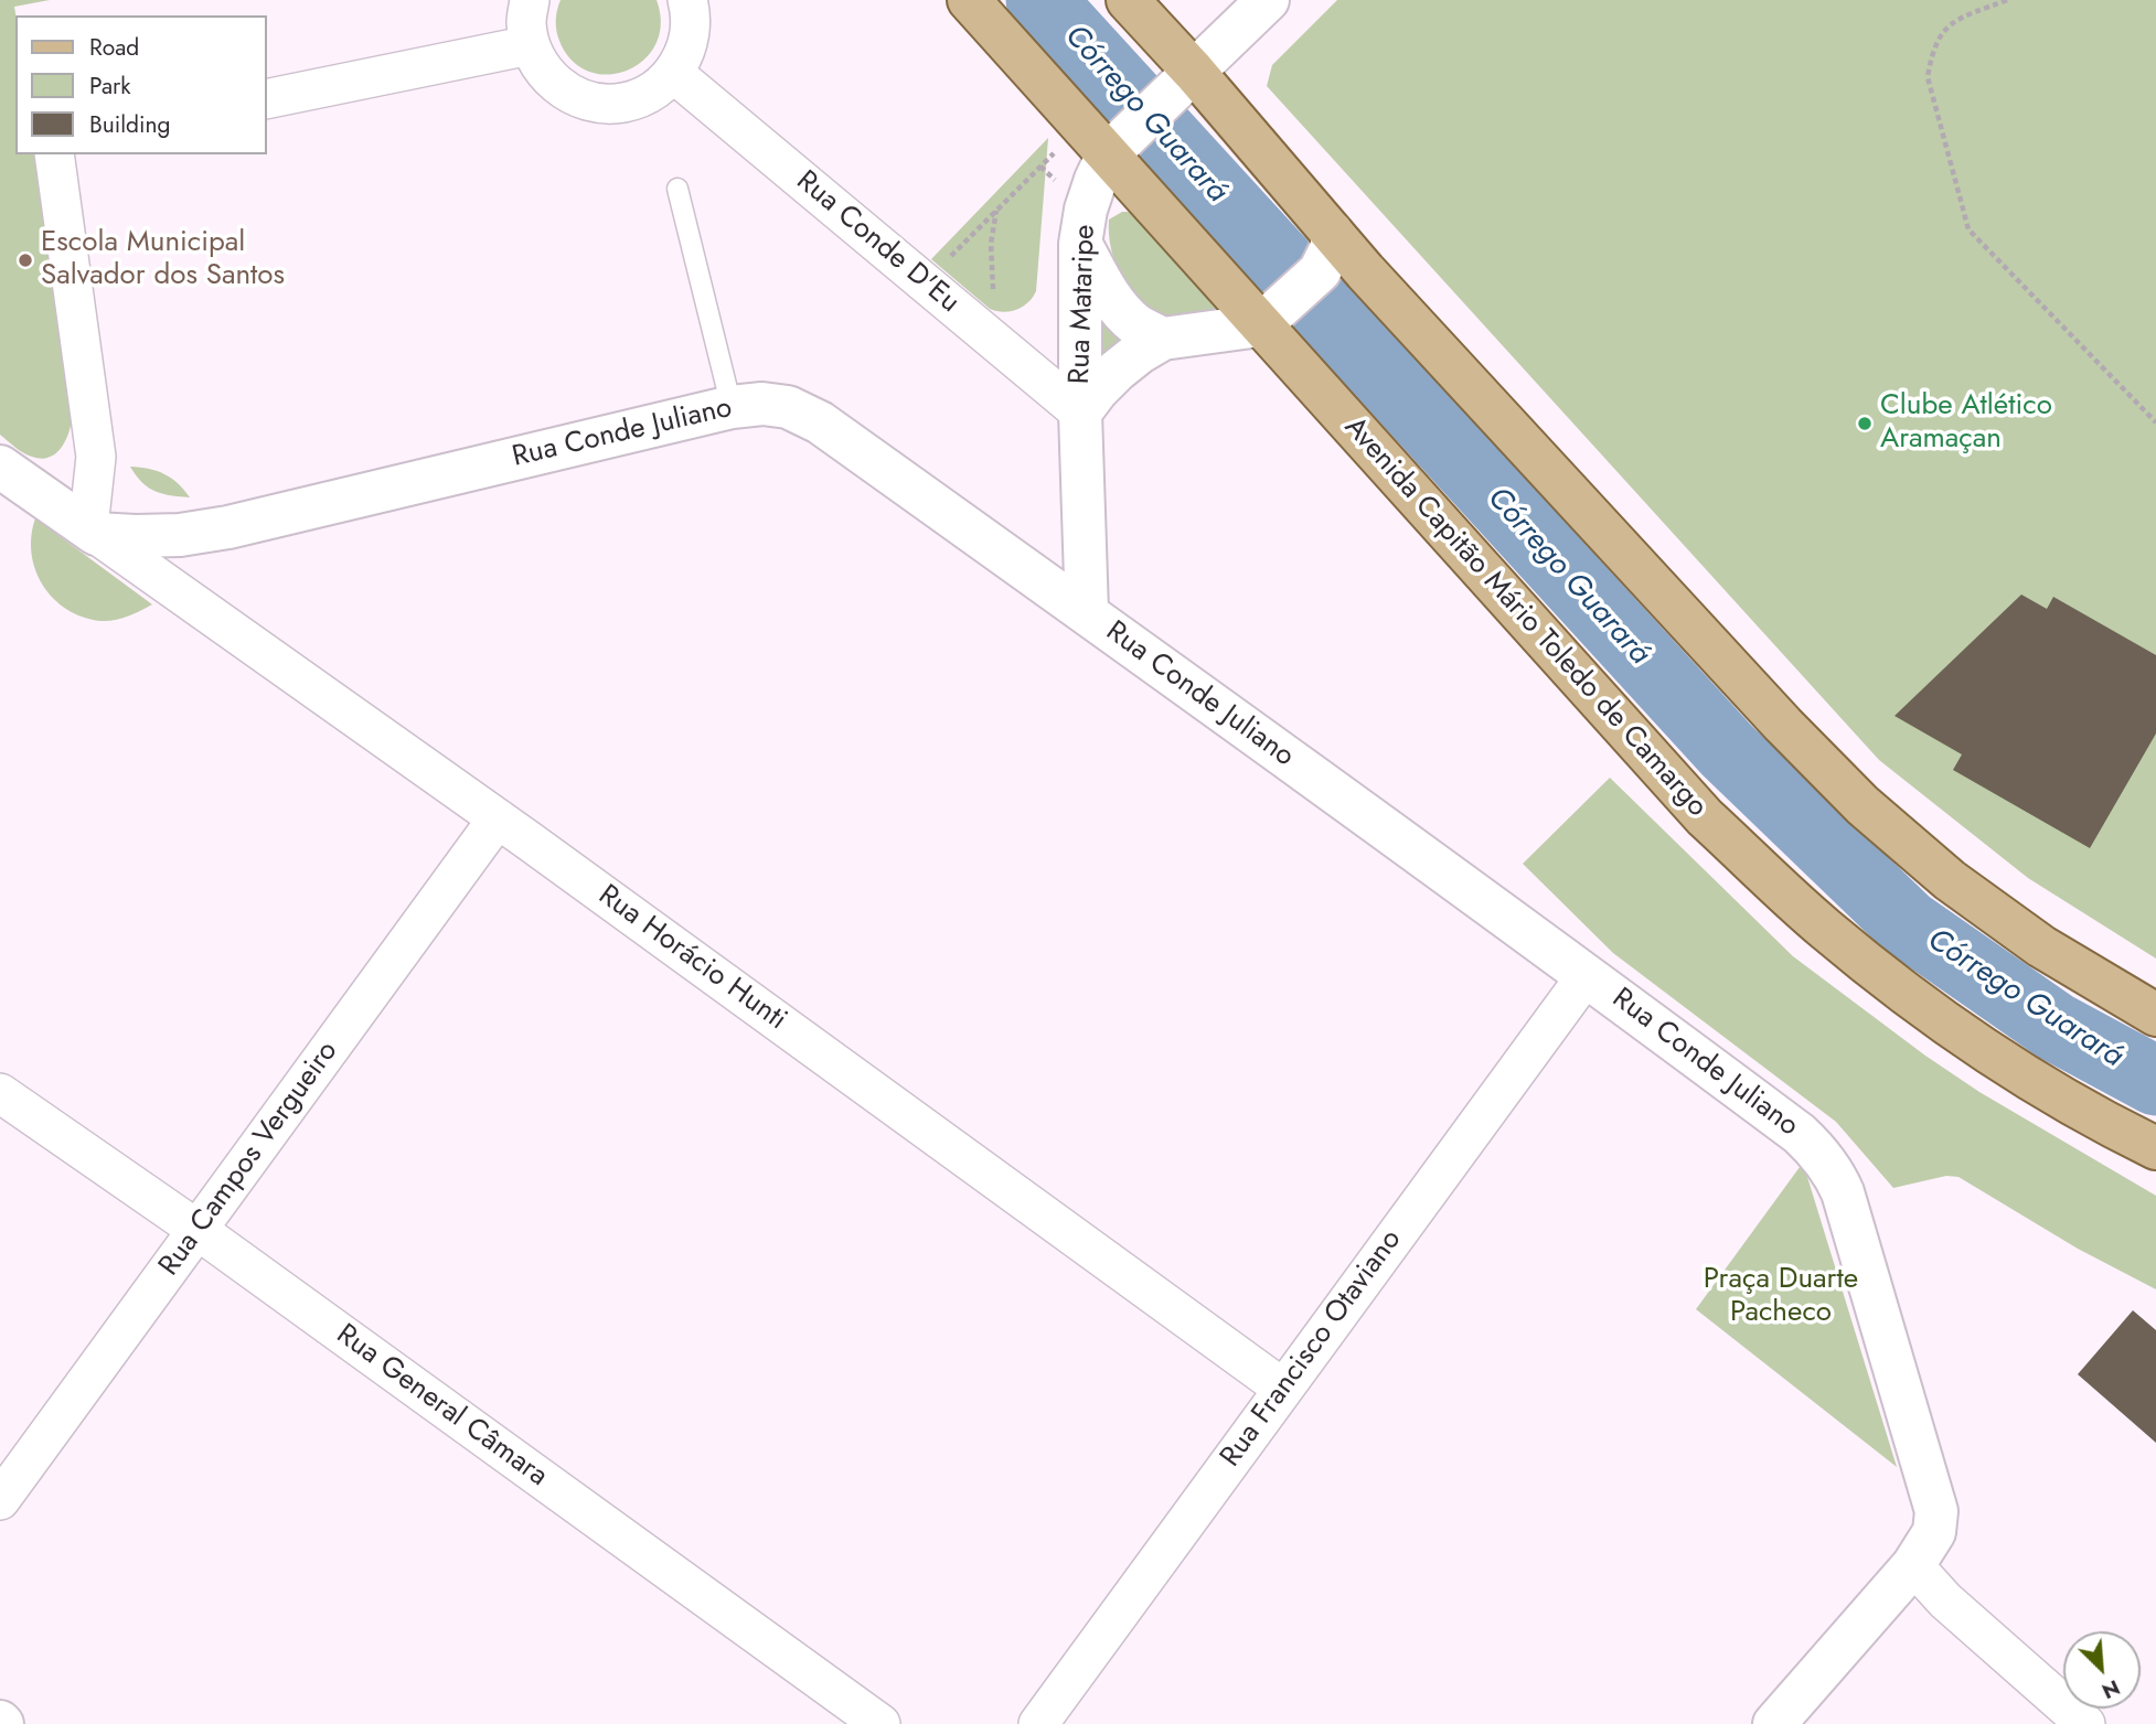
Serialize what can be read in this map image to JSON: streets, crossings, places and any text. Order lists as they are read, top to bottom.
{
  "streets": {
    "main road": ["Avenida Capitão Mário Toledo de Camargo"],
    "street": [
      "Rua Conde D'Eu",
      "Rua Mataripe",
      "Rua Conde Juliano",
      "Rua Horácio Hunti",
      "Rua Campos Vergueiro",
      "Rua Francisco Otaviano",
      "Rua General Câmara"
    ]
  },
  "crossings": [
    ["Rua Conde D'Eu", "Rua Mataripe"],
    ["Rua Mataripe", "Rua Conde Juliano"],
    ["Rua Mataripe", "Avenida Capitão Mário Toledo de Camargo"],
    ["Rua Conde Juliano", "Rua Horácio Hunti"],
    ["Rua Conde Juliano", "Rua Francisco Otaviano"],
    ["Rua Horácio Hunti", "Rua Campos Vergueiro"],
    ["Rua Horácio Hunti", "Rua Francisco Otaviano"],
    ["Rua Campos Vergueiro", "Rua General Câmara"]
  ],
  "water": ["Córrego Guarará"],
  "parks": ["Praça Duarte Pacheco"],
  "places": ["Escola Municipal Salvador dos Santos", "Clube Atlético Aramaçan"],
  "legend": ["Road", "Park", "Building"],
  "north": "bottom right"
}
